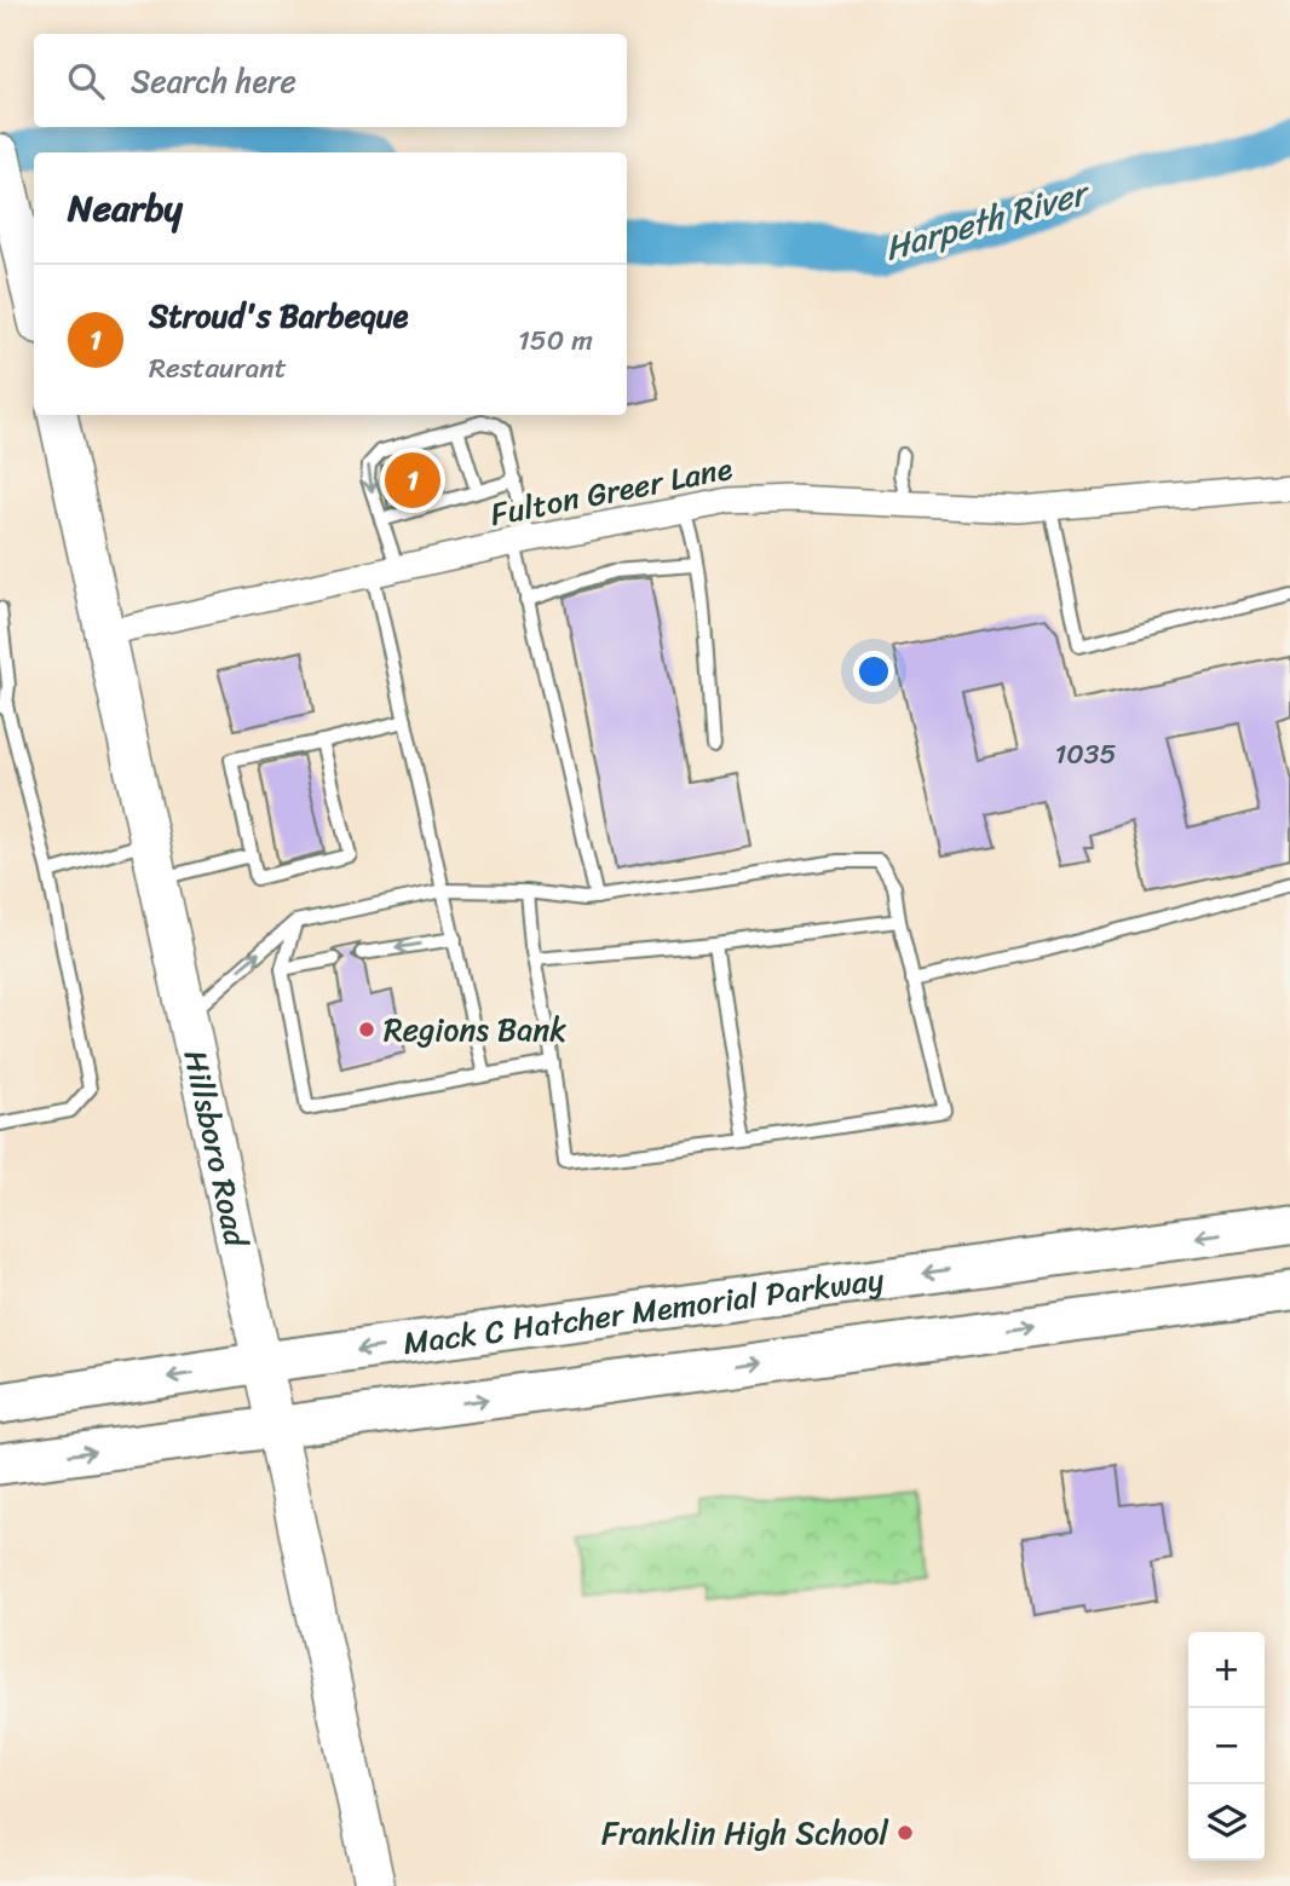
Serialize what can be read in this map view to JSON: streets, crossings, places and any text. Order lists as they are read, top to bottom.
{
  "streets": {
    "highway": ["Mack C Hatcher Memorial Parkway"],
    "main road": ["Hillsboro Road"],
    "street": ["Fulton Greer Lane"]
  },
  "crossings": [
    ["Fulton Greer Lane", "Hillsboro Road"],
    ["Hillsboro Road", "Mack C Hatcher Memorial Parkway"]
  ],
  "water": ["Harpeth River"],
  "places": ["Regions Bank", "Franklin High School"],
  "house_numbers": ["1035"],
  "page": {
    "search": "Search here",
    "heading": "Nearby",
    "list": [
      {
        "mark": "1",
        "name": "Stroud's Barbeque",
        "note": "Restaurant",
        "value": "150 m"
      }
    ],
    "pins": "1",
    "map_buttons": ["+", "−"]
  }
}
